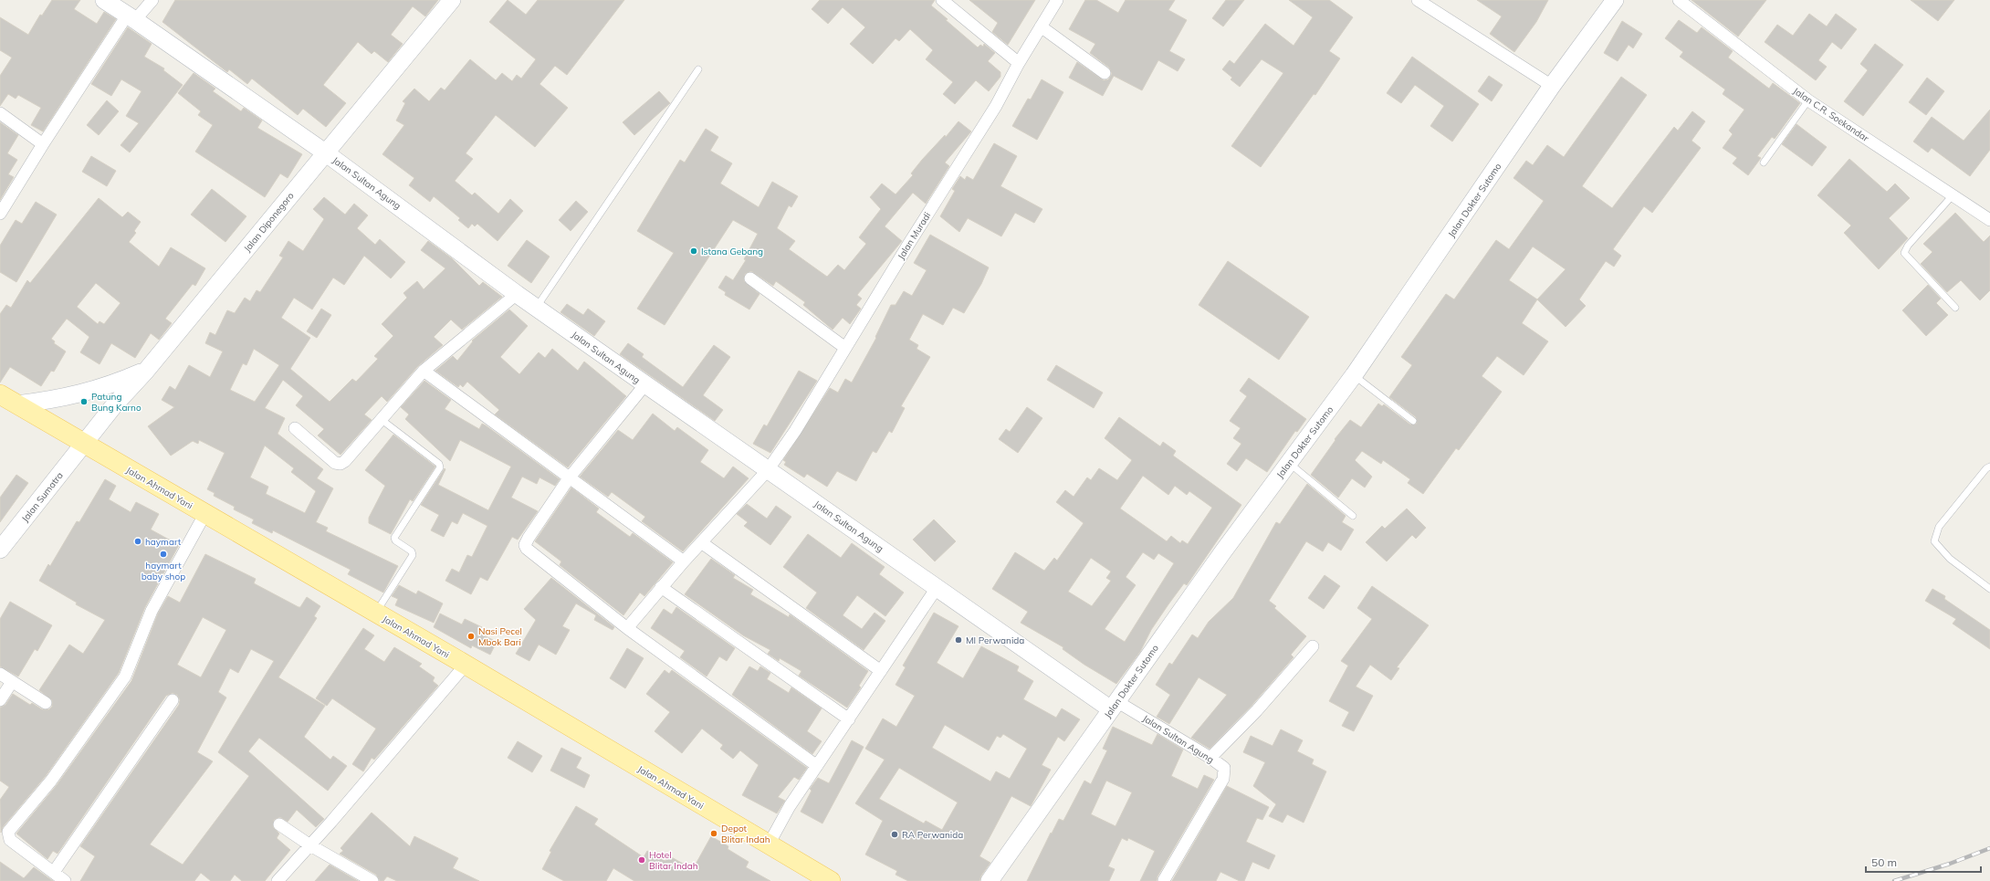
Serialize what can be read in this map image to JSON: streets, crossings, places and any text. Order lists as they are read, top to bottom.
{
  "streets": {
    "main road": [
      "Jalan Sultan Agung",
      "Jalan Dokter Sutomo",
      "Jalan Diponegoro",
      "Jalan Ahmad Yani",
      "Jalan Sumatra"
    ],
    "street": ["Jalan C.R. Soekandar", "Jalan Muradi"]
  },
  "crossings": [
    ["Jalan Sultan Agung", "Jalan Dokter Sutomo"],
    ["Jalan Sultan Agung", "Jalan Diponegoro"],
    ["Jalan Sultan Agung", "Jalan Muradi"],
    ["Jalan Diponegoro", "Jalan Ahmad Yani"],
    ["Jalan Diponegoro", "Jalan Sumatra"],
    ["Jalan Ahmad Yani", "Jalan Sumatra"]
  ],
  "places": [
    "Istana Gebang",
    "Patung Bung Karno",
    "haymart",
    "haymart baby shop",
    "Nasi Pecel Mbok Bari",
    "MI Perwanida",
    "Depot Blitar Indah",
    "RA Perwanida",
    "Hotel Blitar Indah"
  ],
  "scale_bar": "50 m"
}
